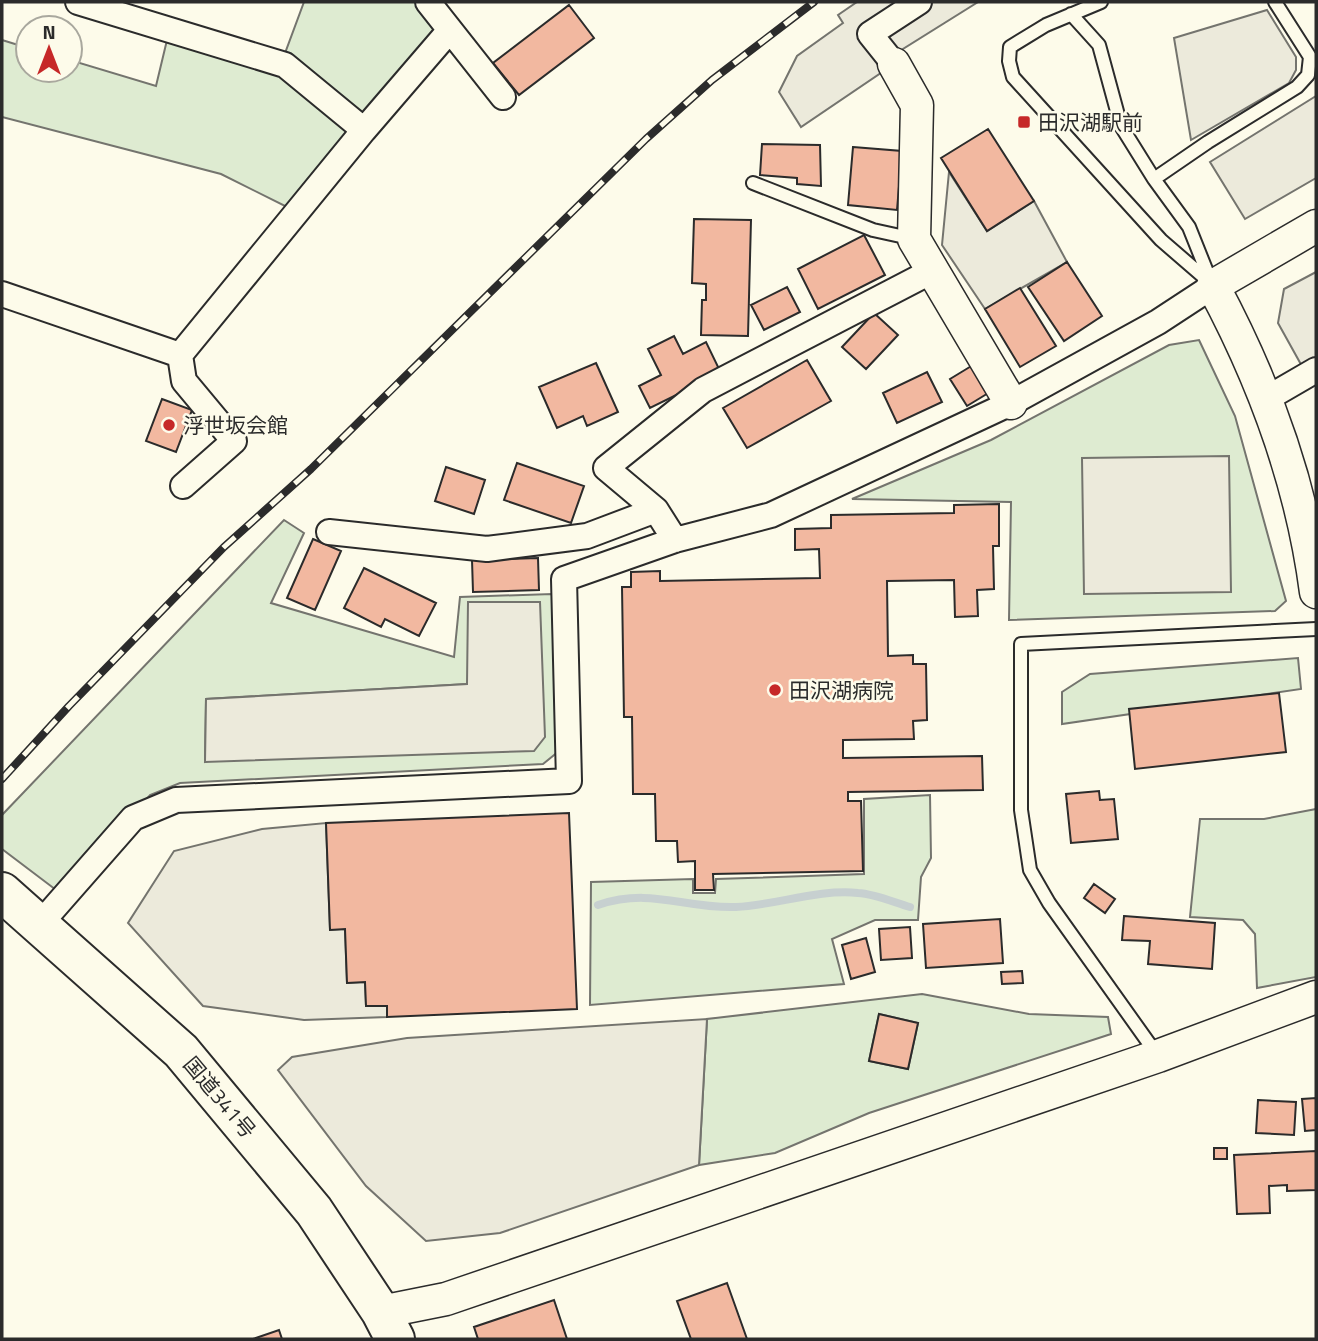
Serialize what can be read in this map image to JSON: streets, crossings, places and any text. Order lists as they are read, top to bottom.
{
  "streets": {
    "highway": ["国道341号"]
  },
  "places": {
    "transit": ["田沢湖駅前"],
    "other": ["浮世坂会館", "田沢湖病院"]
  },
  "north": "top"
}
